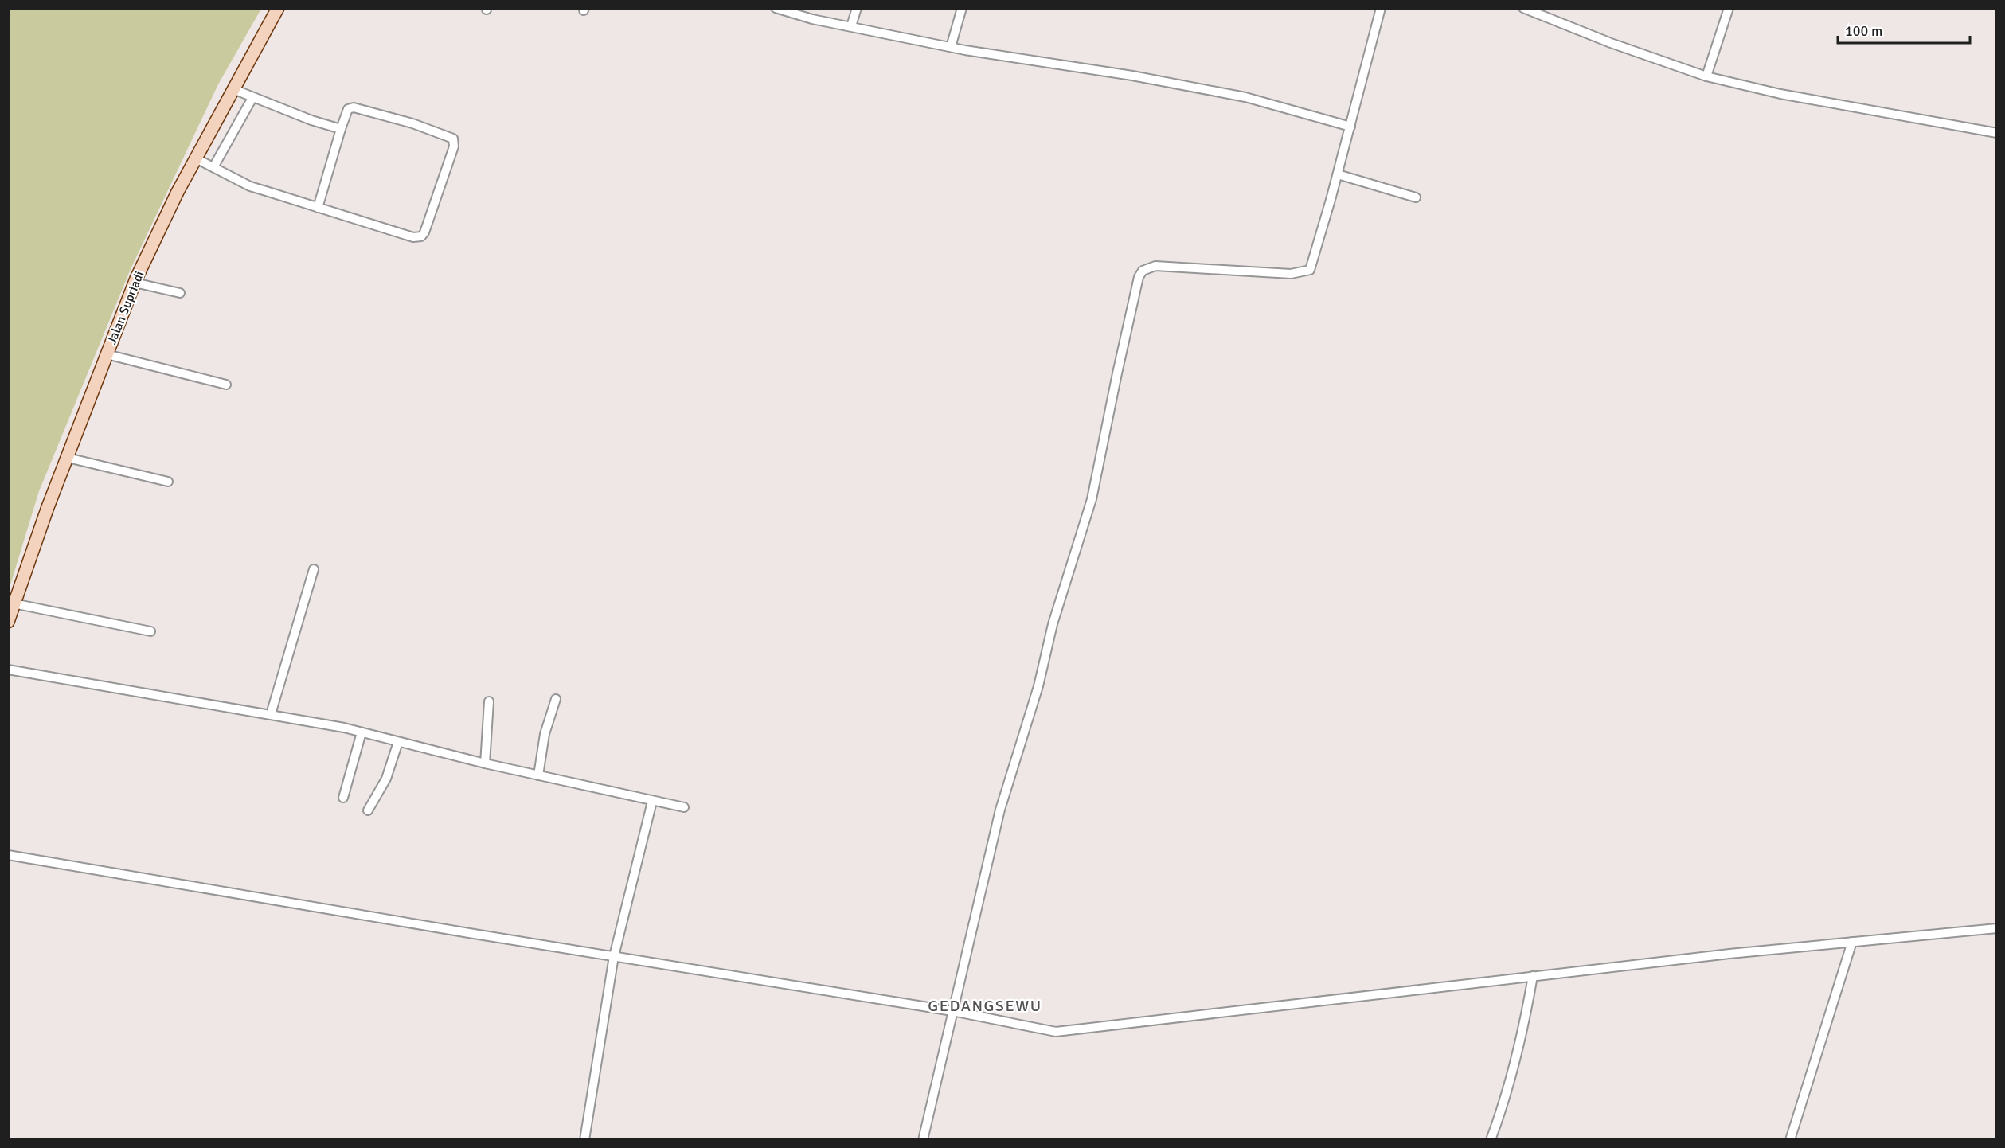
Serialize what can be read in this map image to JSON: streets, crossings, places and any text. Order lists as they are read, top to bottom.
{
  "streets": {
    "main road": ["Jalan Supriadi"]
  },
  "districts": ["GEDANGSEWU"],
  "scale_bar": "100 m"
}
